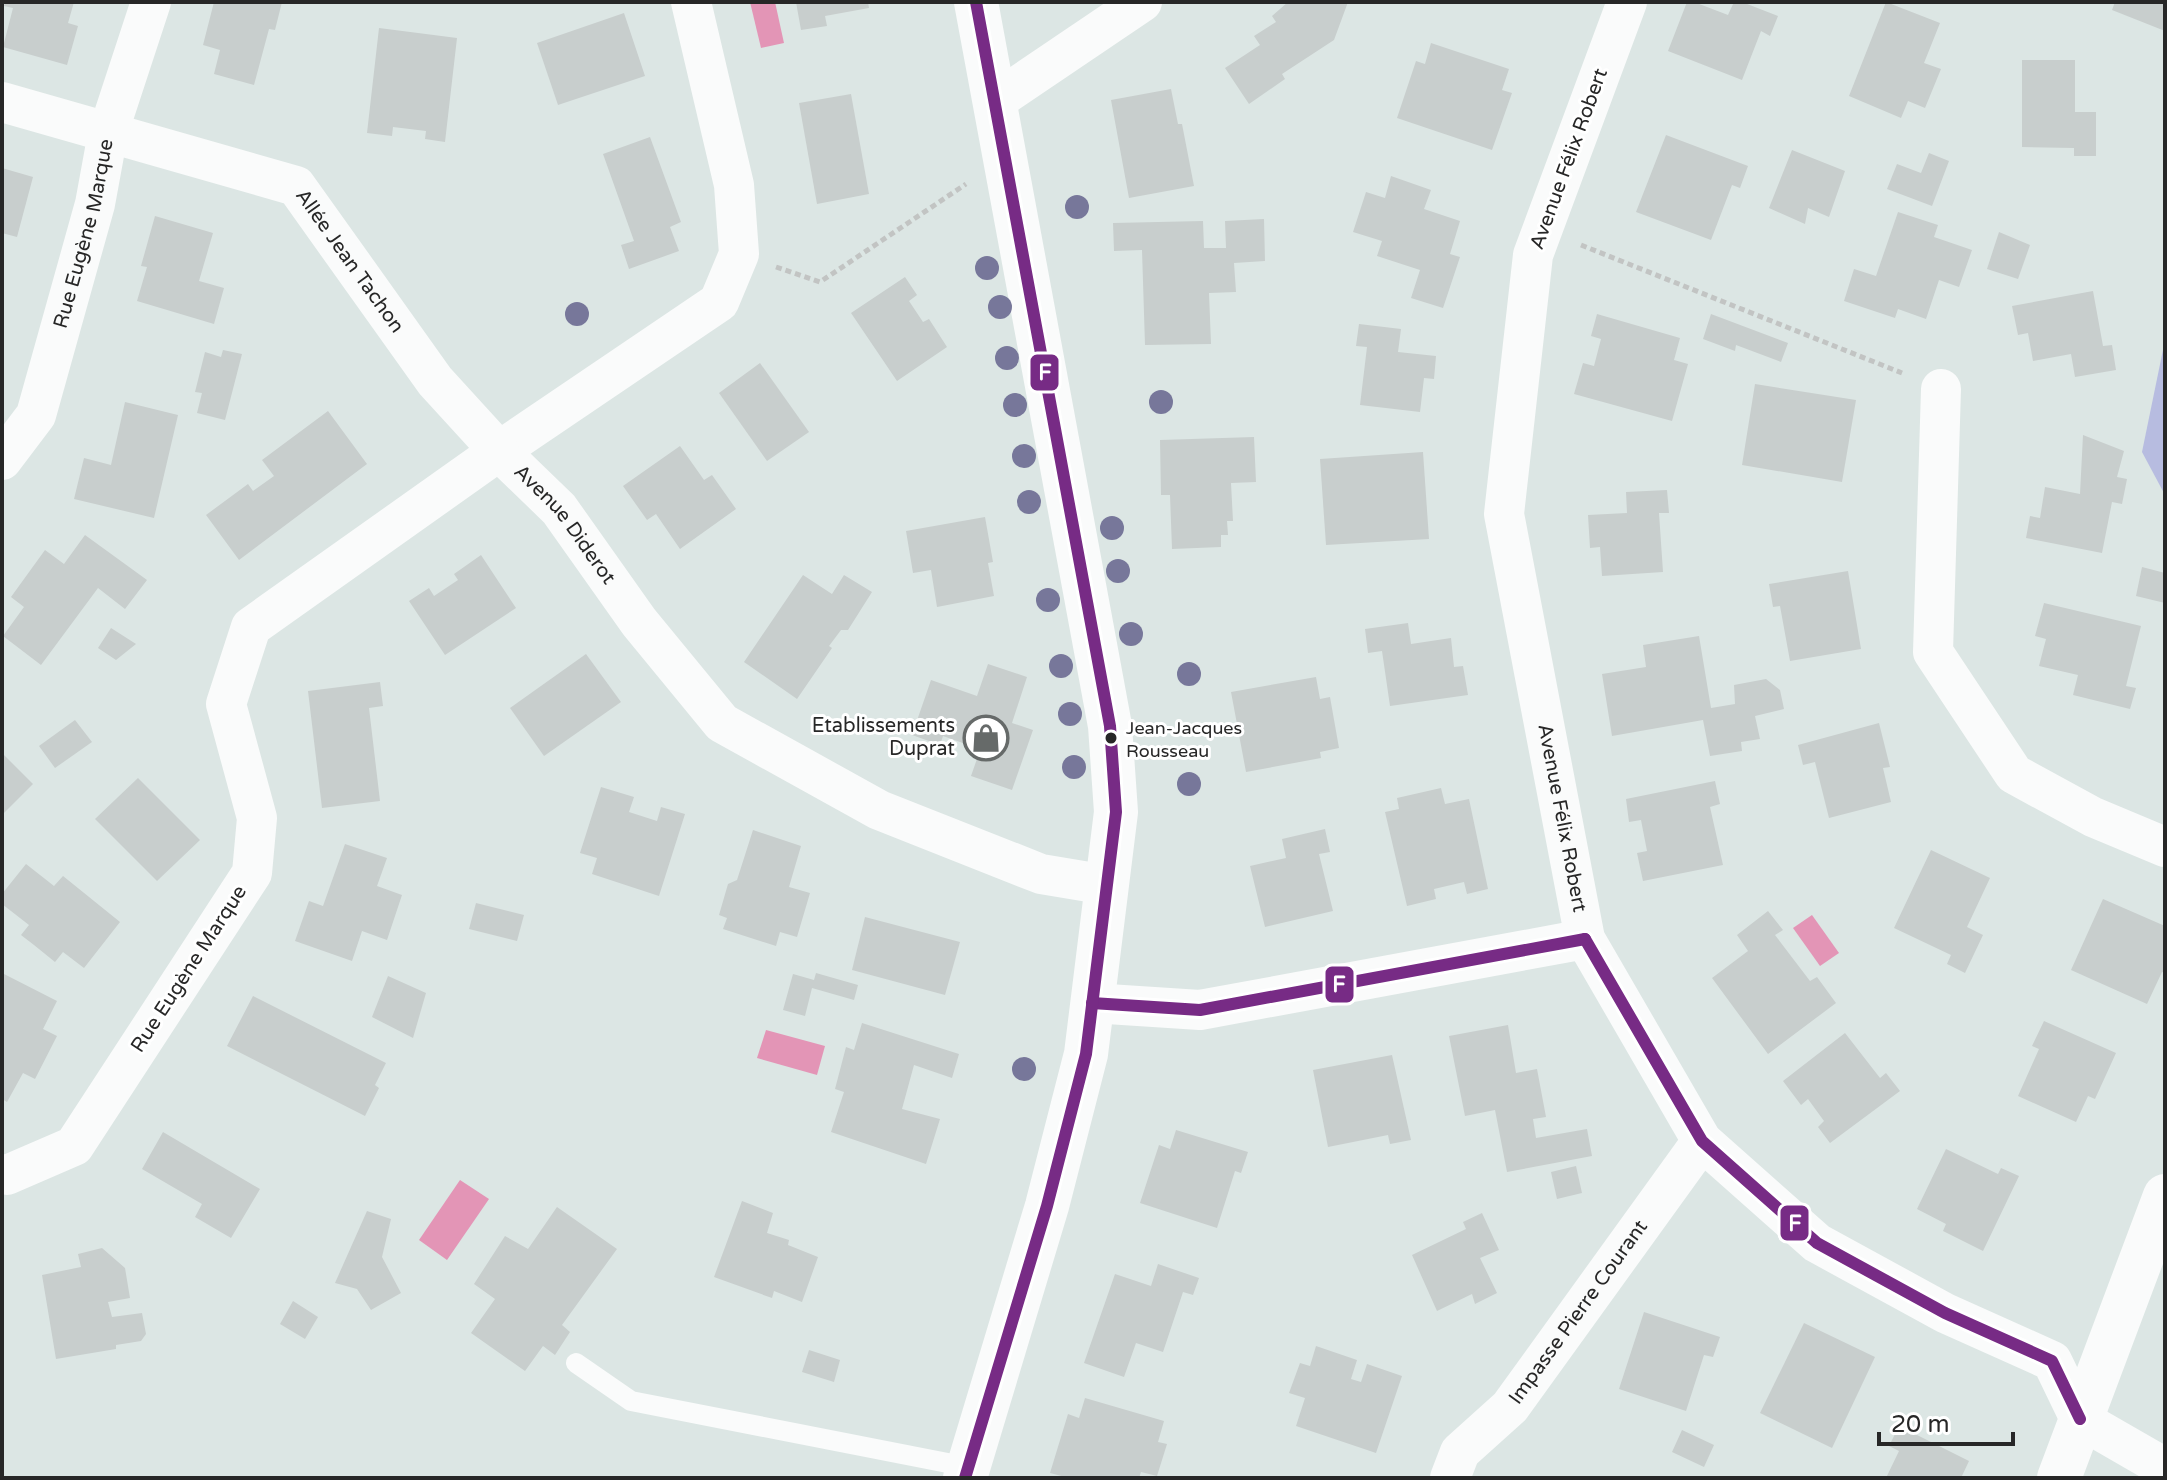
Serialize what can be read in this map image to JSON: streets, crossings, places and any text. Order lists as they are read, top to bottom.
{
  "streets": {
    "street": [
      "Avenue Félix Robert",
      "Rue Eugène Marque",
      "Allée Jean Tachon",
      "Avenue Diderot",
      "Impasse Pierre Courant"
    ]
  },
  "crossings": [
    ["Avenue Félix Robert", "Impasse Pierre Courant"],
    ["Rue Eugène Marque", "Allée Jean Tachon"],
    ["Rue Eugène Marque", "Avenue Diderot"],
    ["Allée Jean Tachon", "Avenue Diderot"]
  ],
  "places": {
    "shop": ["Etablissements Duprat"],
    "other": ["Jean-Jacques Rousseau"]
  },
  "lines": ["transit line F"],
  "scale_bar": "20 m"
}
